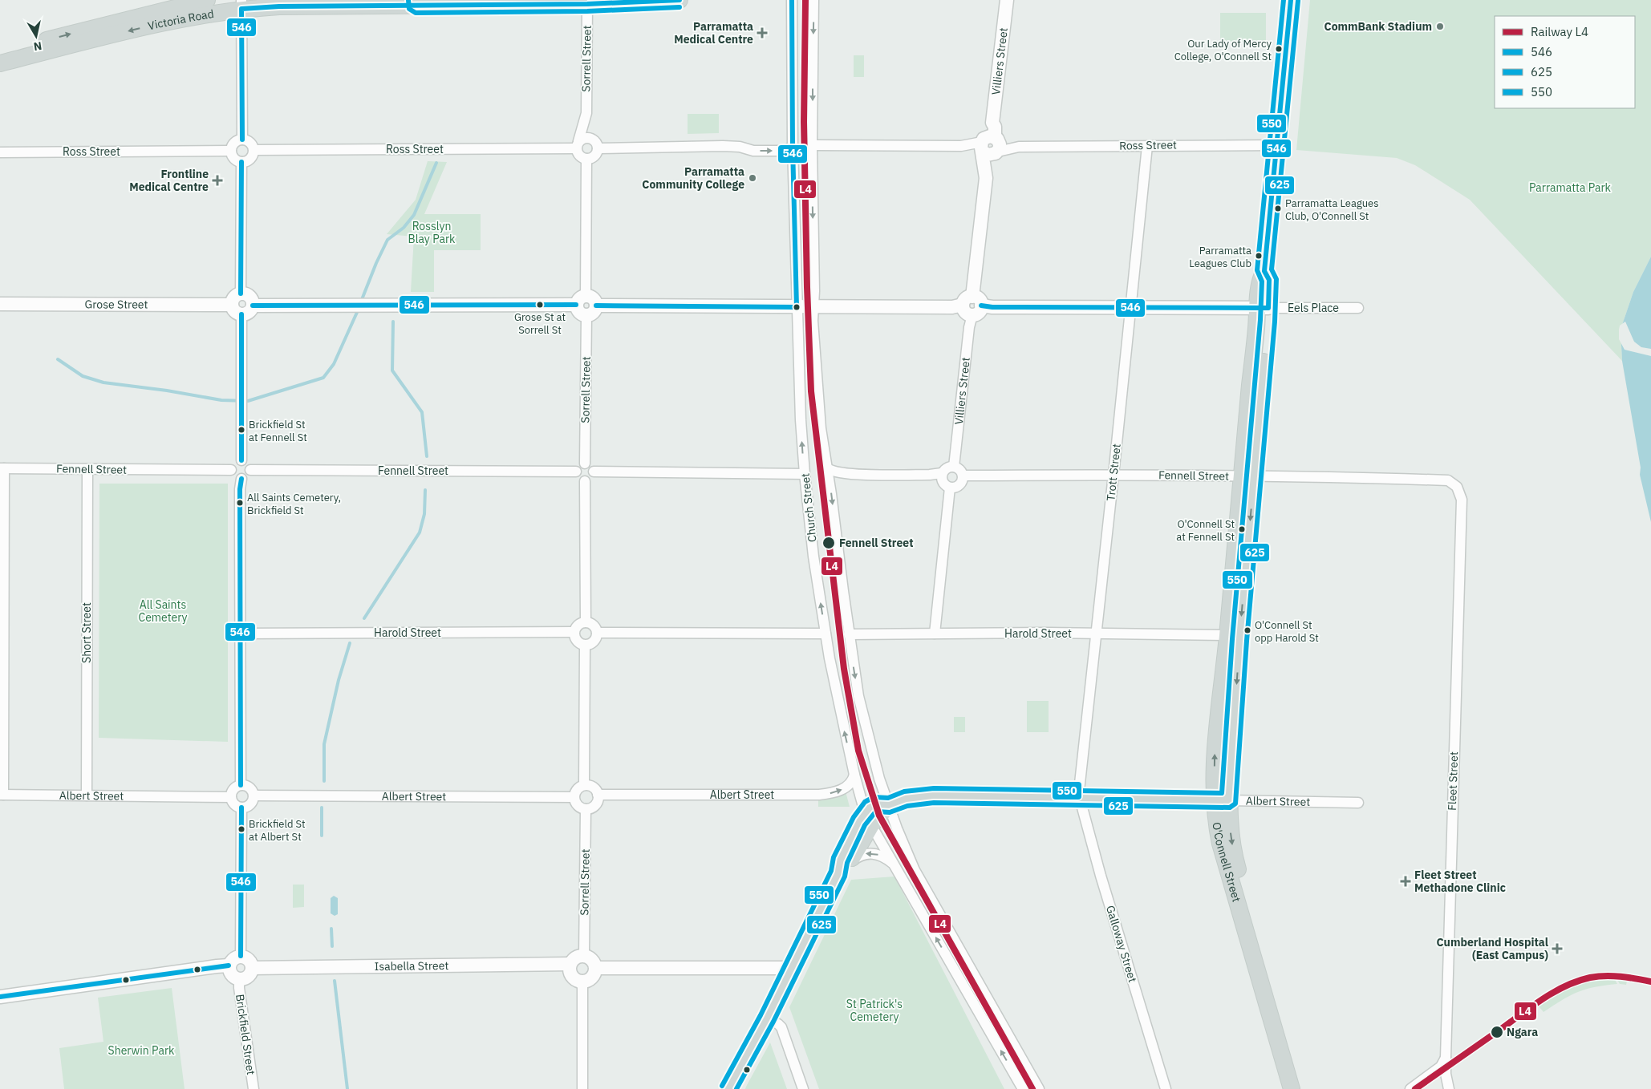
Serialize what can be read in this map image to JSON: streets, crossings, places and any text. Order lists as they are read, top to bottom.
{
  "streets": {
    "main road": ["Victoria Road", "Albert Street", "O'Connell Street"],
    "street": [
      "Sorrell Street",
      "Villiers Street",
      "Ross Street",
      "Grose Street",
      "Eels Place",
      "Fennell Street",
      "Trott Street",
      "Church Street",
      "Short Street",
      "Harold Street",
      "Fleet Street",
      "Galloway Street",
      "Isabella Street",
      "Brickfield Street"
    ]
  },
  "crossings": [
    ["Victoria Road", "Sorrell Street"],
    ["Sorrell Street", "Ross Street"],
    ["Sorrell Street", "Fennell Street"],
    ["Sorrell Street", "Albert Street"],
    ["Sorrell Street", "Isabella Street"],
    ["Villiers Street", "Ross Street"],
    ["Villiers Street", "Fennell Street"],
    ["Ross Street", "Trott Street"],
    ["Ross Street", "Church Street"],
    ["Ross Street", "O'Connell Street"],
    ["Eels Place", "O'Connell Street"],
    ["Fennell Street", "Trott Street"],
    ["Fennell Street", "Short Street"],
    ["Fennell Street", "Fleet Street"],
    ["Fennell Street", "O'Connell Street"],
    ["Trott Street", "Harold Street"],
    ["Trott Street", "Albert Street"],
    ["Trott Street", "Galloway Street"],
    ["Church Street", "Harold Street"],
    ["Church Street", "Albert Street"],
    ["Short Street", "Albert Street"],
    ["Harold Street", "O'Connell Street"],
    ["Albert Street", "O'Connell Street"],
    ["Albert Street", "Galloway Street"],
    ["Isabella Street", "Brickfield Street"]
  ],
  "parks": [
    "Parramatta Park",
    "Rosslyn Blay Park",
    "All Saints Cemetery",
    "St Patrick's Cemetery",
    "Sherwin Park"
  ],
  "places": {
    "other": [
      "CommBank Stadium",
      "Our Lady of Mercy College, O'Connell St",
      "Parramatta Community College",
      "Parramatta Leagues Club, O'Connell St",
      "Parramatta Leagues Club",
      "Grose St at Sorrell St",
      "Brickfield St at Fennell St",
      "All Saints Cemetery, Brickfield St",
      "O'Connell St at Fennell St",
      "Fennell Street",
      "O'Connell St opp Harold St",
      "Brickfield St at Albert St",
      "Ngara"
    ],
    "health": [
      "Parramatta Medical Centre",
      "Frontline Medical Centre",
      "Fleet Street Methadone Clinic",
      "Cumberland Hospital (East Campus)"
    ]
  },
  "lines": [
    "rail line L4",
    "transit line 546",
    "transit line 625",
    "transit line 550"
  ],
  "legend": [
    "Railway L4",
    "546",
    "625",
    "550"
  ],
  "north": "bottom"
}
